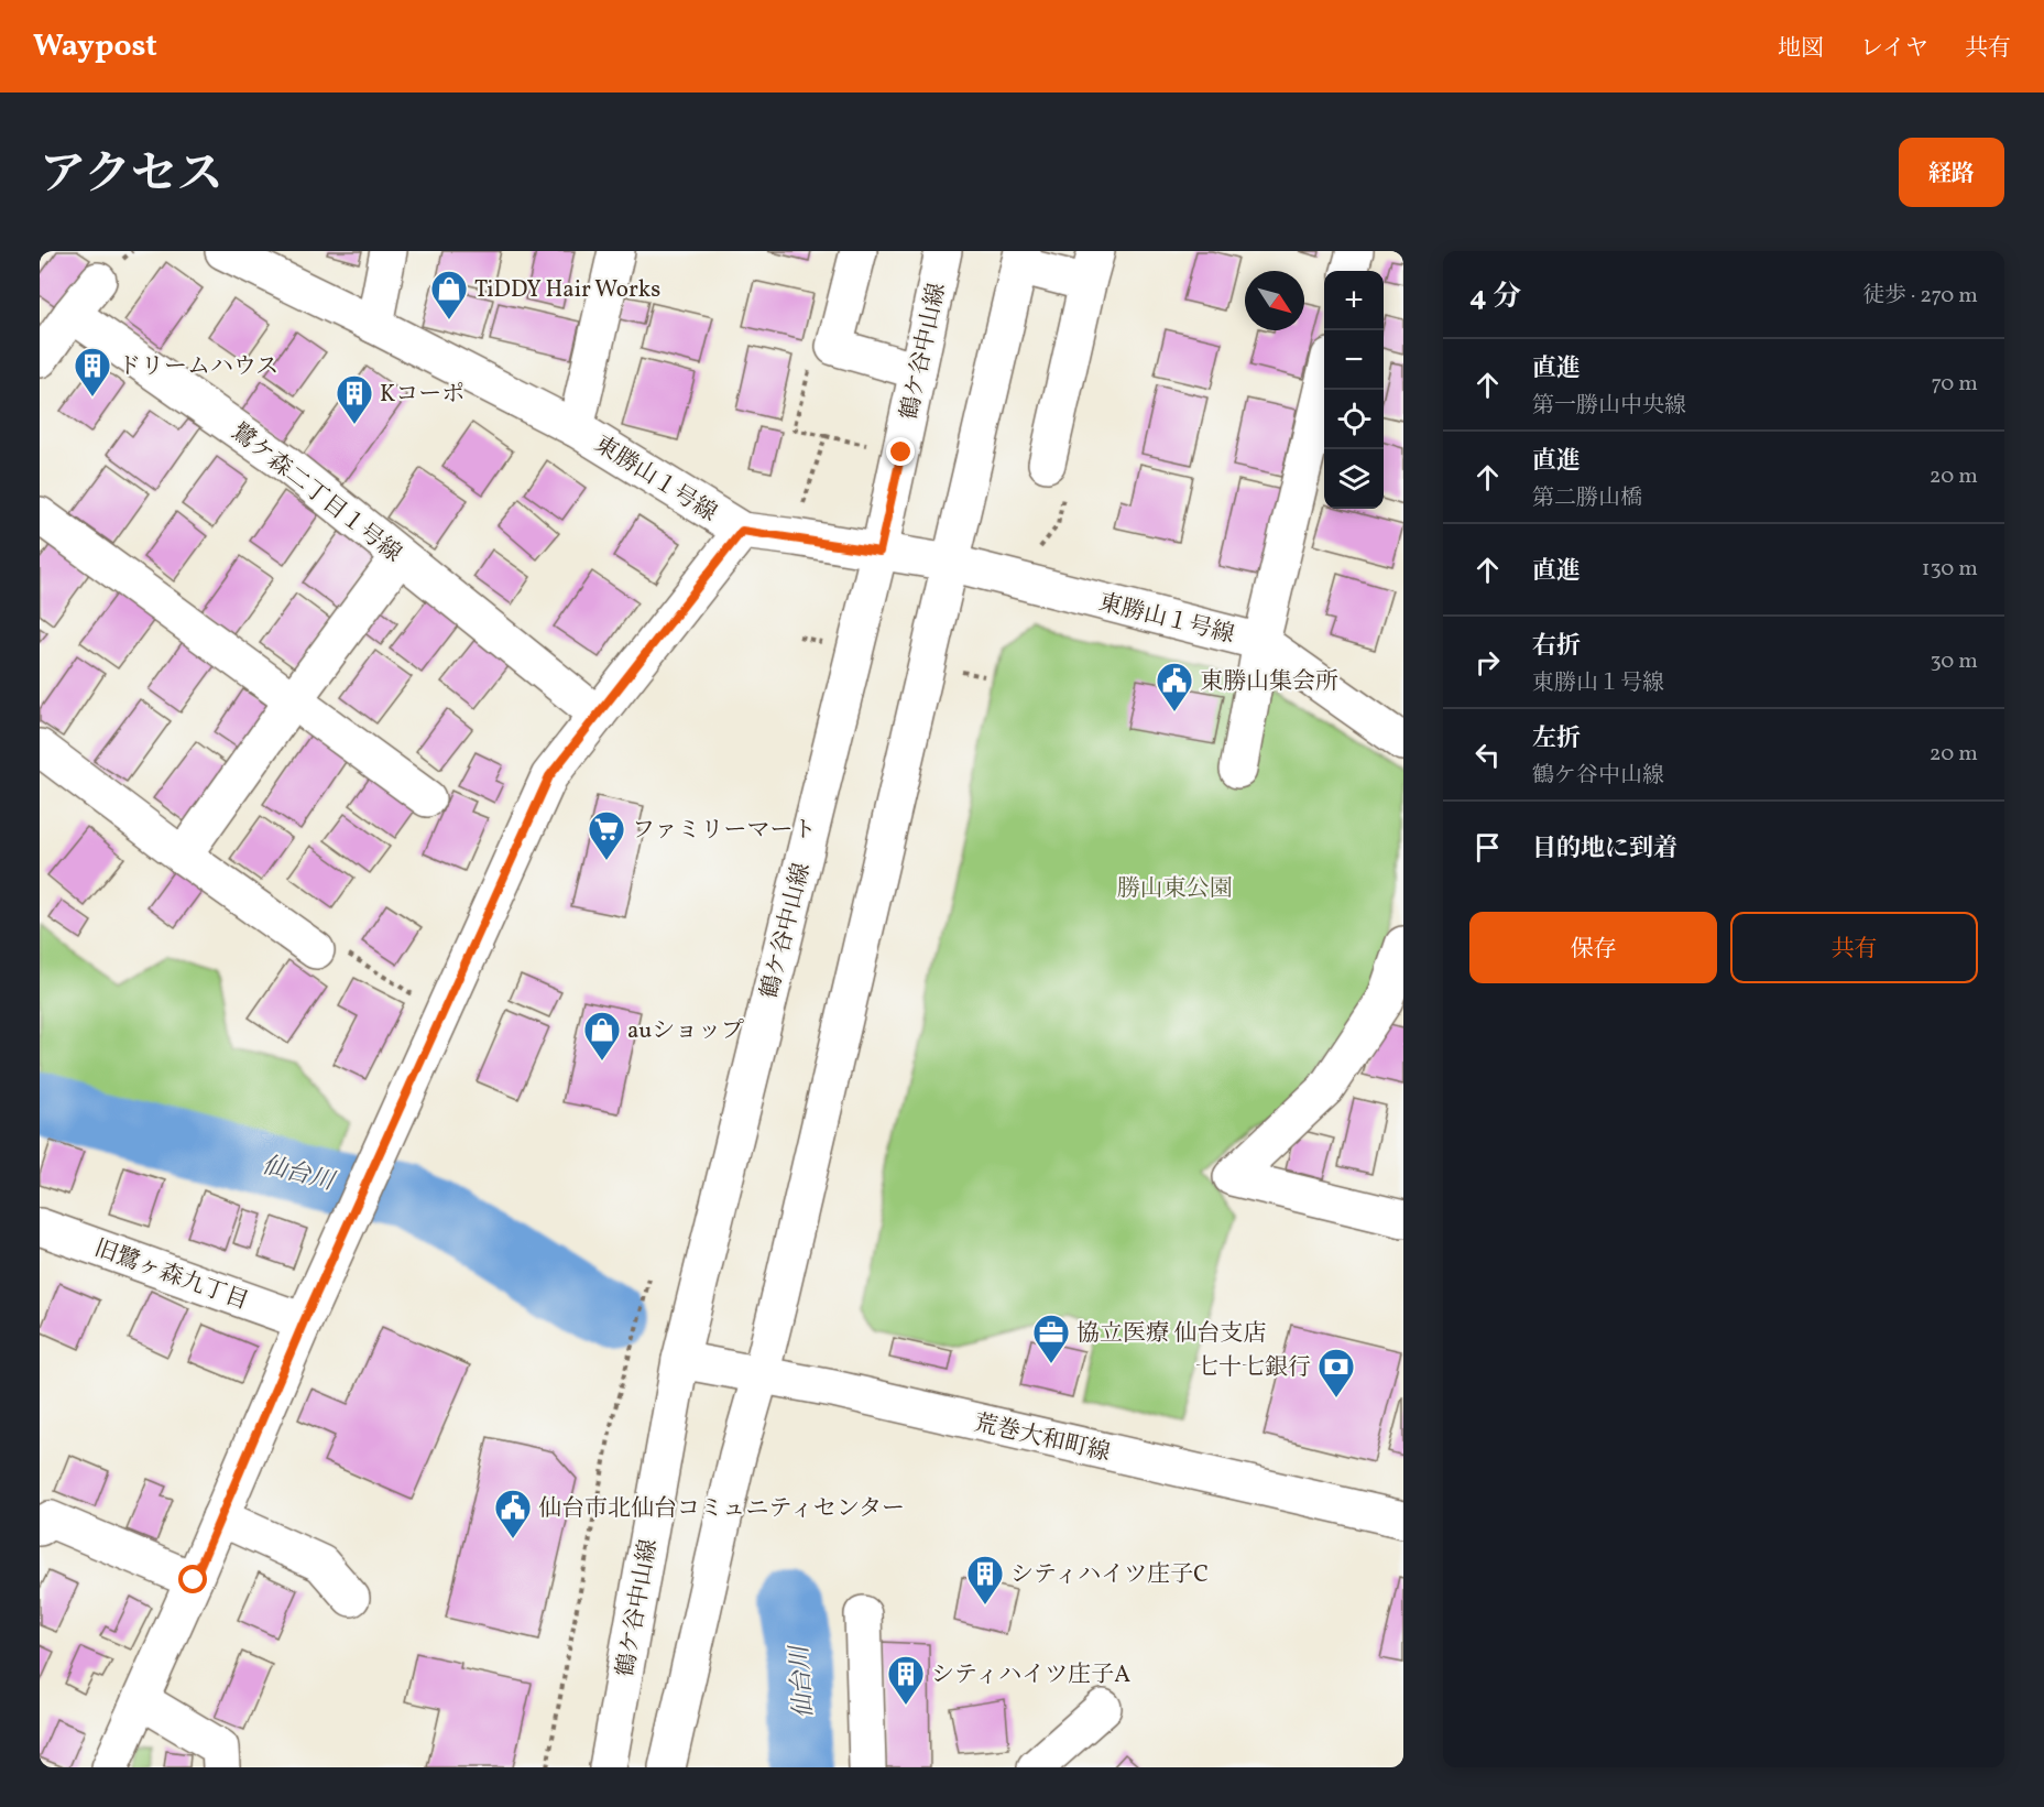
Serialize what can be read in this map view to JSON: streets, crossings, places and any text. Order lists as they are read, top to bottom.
{
  "streets": {
    "street": [
      "鶴ケ谷中山線",
      "東勝山１号線",
      "鷺ケ森二丁目１号線",
      "旧鷺ヶ森九丁目",
      "荒巻大和町線"
    ]
  },
  "crossings": [
    ["鶴ケ谷中山線", "東勝山１号線"],
    ["鶴ケ谷中山線", "荒巻大和町線"]
  ],
  "water": ["仙台川"],
  "parks": ["勝山東公園"],
  "places": {
    "shop": ["TiDDY Hair Works", "auショップ"],
    "building": [
      "ドリームハウス",
      "Kコーポ",
      "シティハイツ庄子C",
      "シティハイツ庄子A"
    ],
    "public building": ["東勝山集会所", "仙台市北仙台コミュニティセンター"],
    "supermarket": ["ファミリーマート"],
    "office": ["協立医療 仙台支店"],
    "bank": ["七十七銀行"]
  },
  "north": "bottom right",
  "page": {
    "header": "Waypost",
    "nav": ["地図", "レイヤ", "共有"],
    "title": "アクセス",
    "buttons": [
      "経路",
      ["保存", "共有"]
    ],
    "heading": ["4 分", "徒歩 · 270 m"],
    "map_buttons": ["+", "−"],
    "list": [
      ["直進", "第一勝山中央線", "70 m"],
      ["直進", "第二勝山橋", "20 m"],
      ["直進", "130 m"],
      ["右折", "東勝山１号線", "30 m"],
      ["左折", "鶴ケ谷中山線", "20 m"],
      "目的地に到着"
    ]
  }
}
